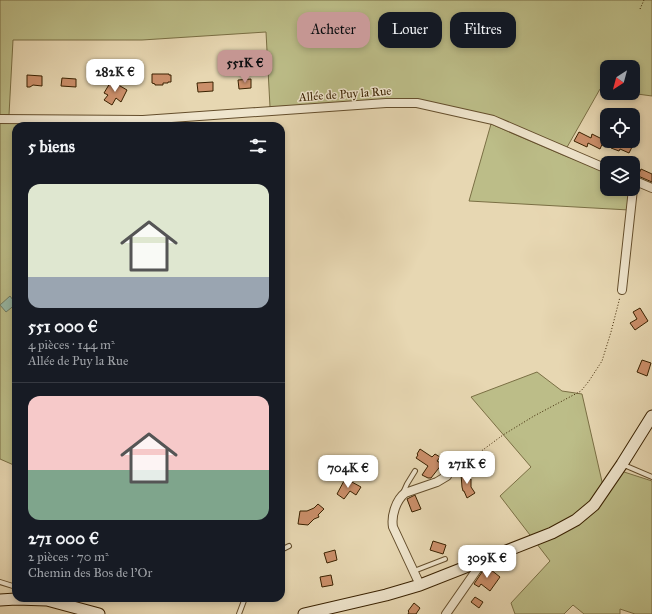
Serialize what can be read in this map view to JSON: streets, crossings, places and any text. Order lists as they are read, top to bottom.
{
  "streets": {
    "street": ["Allée de Puy la Rue"]
  },
  "north": "bottom left",
  "page": {
    "chip": ["Acheter", "Louer", "Filtres"],
    "price": [
      "551K €",
      "282K €",
      "271K €",
      "704K €",
      "309K €"
    ],
    "heading": "5 biens",
    "list": [
      {
        "name": "551 000 €",
        "note": "4 pièces · 144 m² · Allée de Puy la Rue"
      },
      {
        "name": "271 000 €",
        "note": "2 pièces · 70 m² · Chemin des Bos de l'Or"
      }
    ]
  }
}
